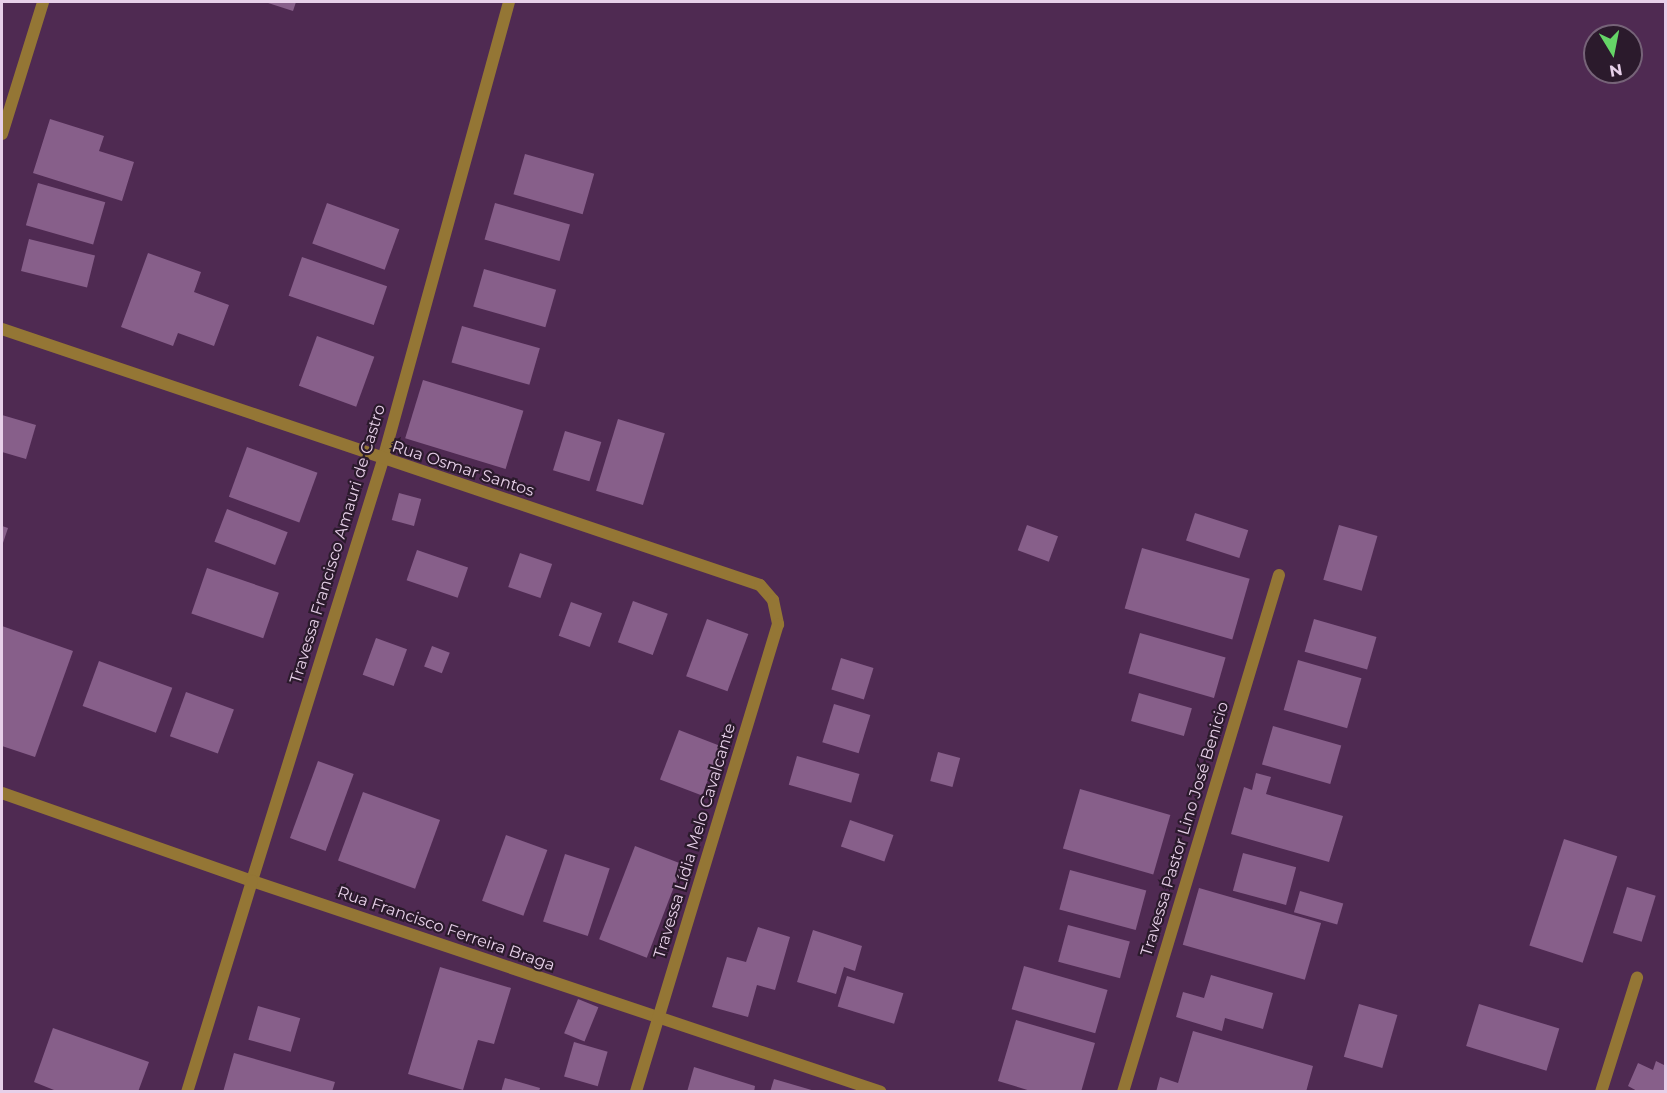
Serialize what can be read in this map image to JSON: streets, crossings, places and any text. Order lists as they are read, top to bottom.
{
  "streets": {
    "street": [
      "Rua Osmar Santos",
      "Travessa Francisco Amauri de Castro",
      "Travessa Pastor Lino José Benicio",
      "Travessa Lídia Melo Cavalcante",
      "Rua Francisco Ferreira Braga"
    ]
  },
  "crossings": [
    ["Rua Osmar Santos", "Travessa Francisco Amauri de Castro"],
    ["Rua Osmar Santos", "Travessa Lídia Melo Cavalcante"],
    ["Travessa Francisco Amauri de Castro", "Rua Francisco Ferreira Braga"],
    ["Travessa Lídia Melo Cavalcante", "Rua Francisco Ferreira Braga"]
  ],
  "north": "bottom"
}
